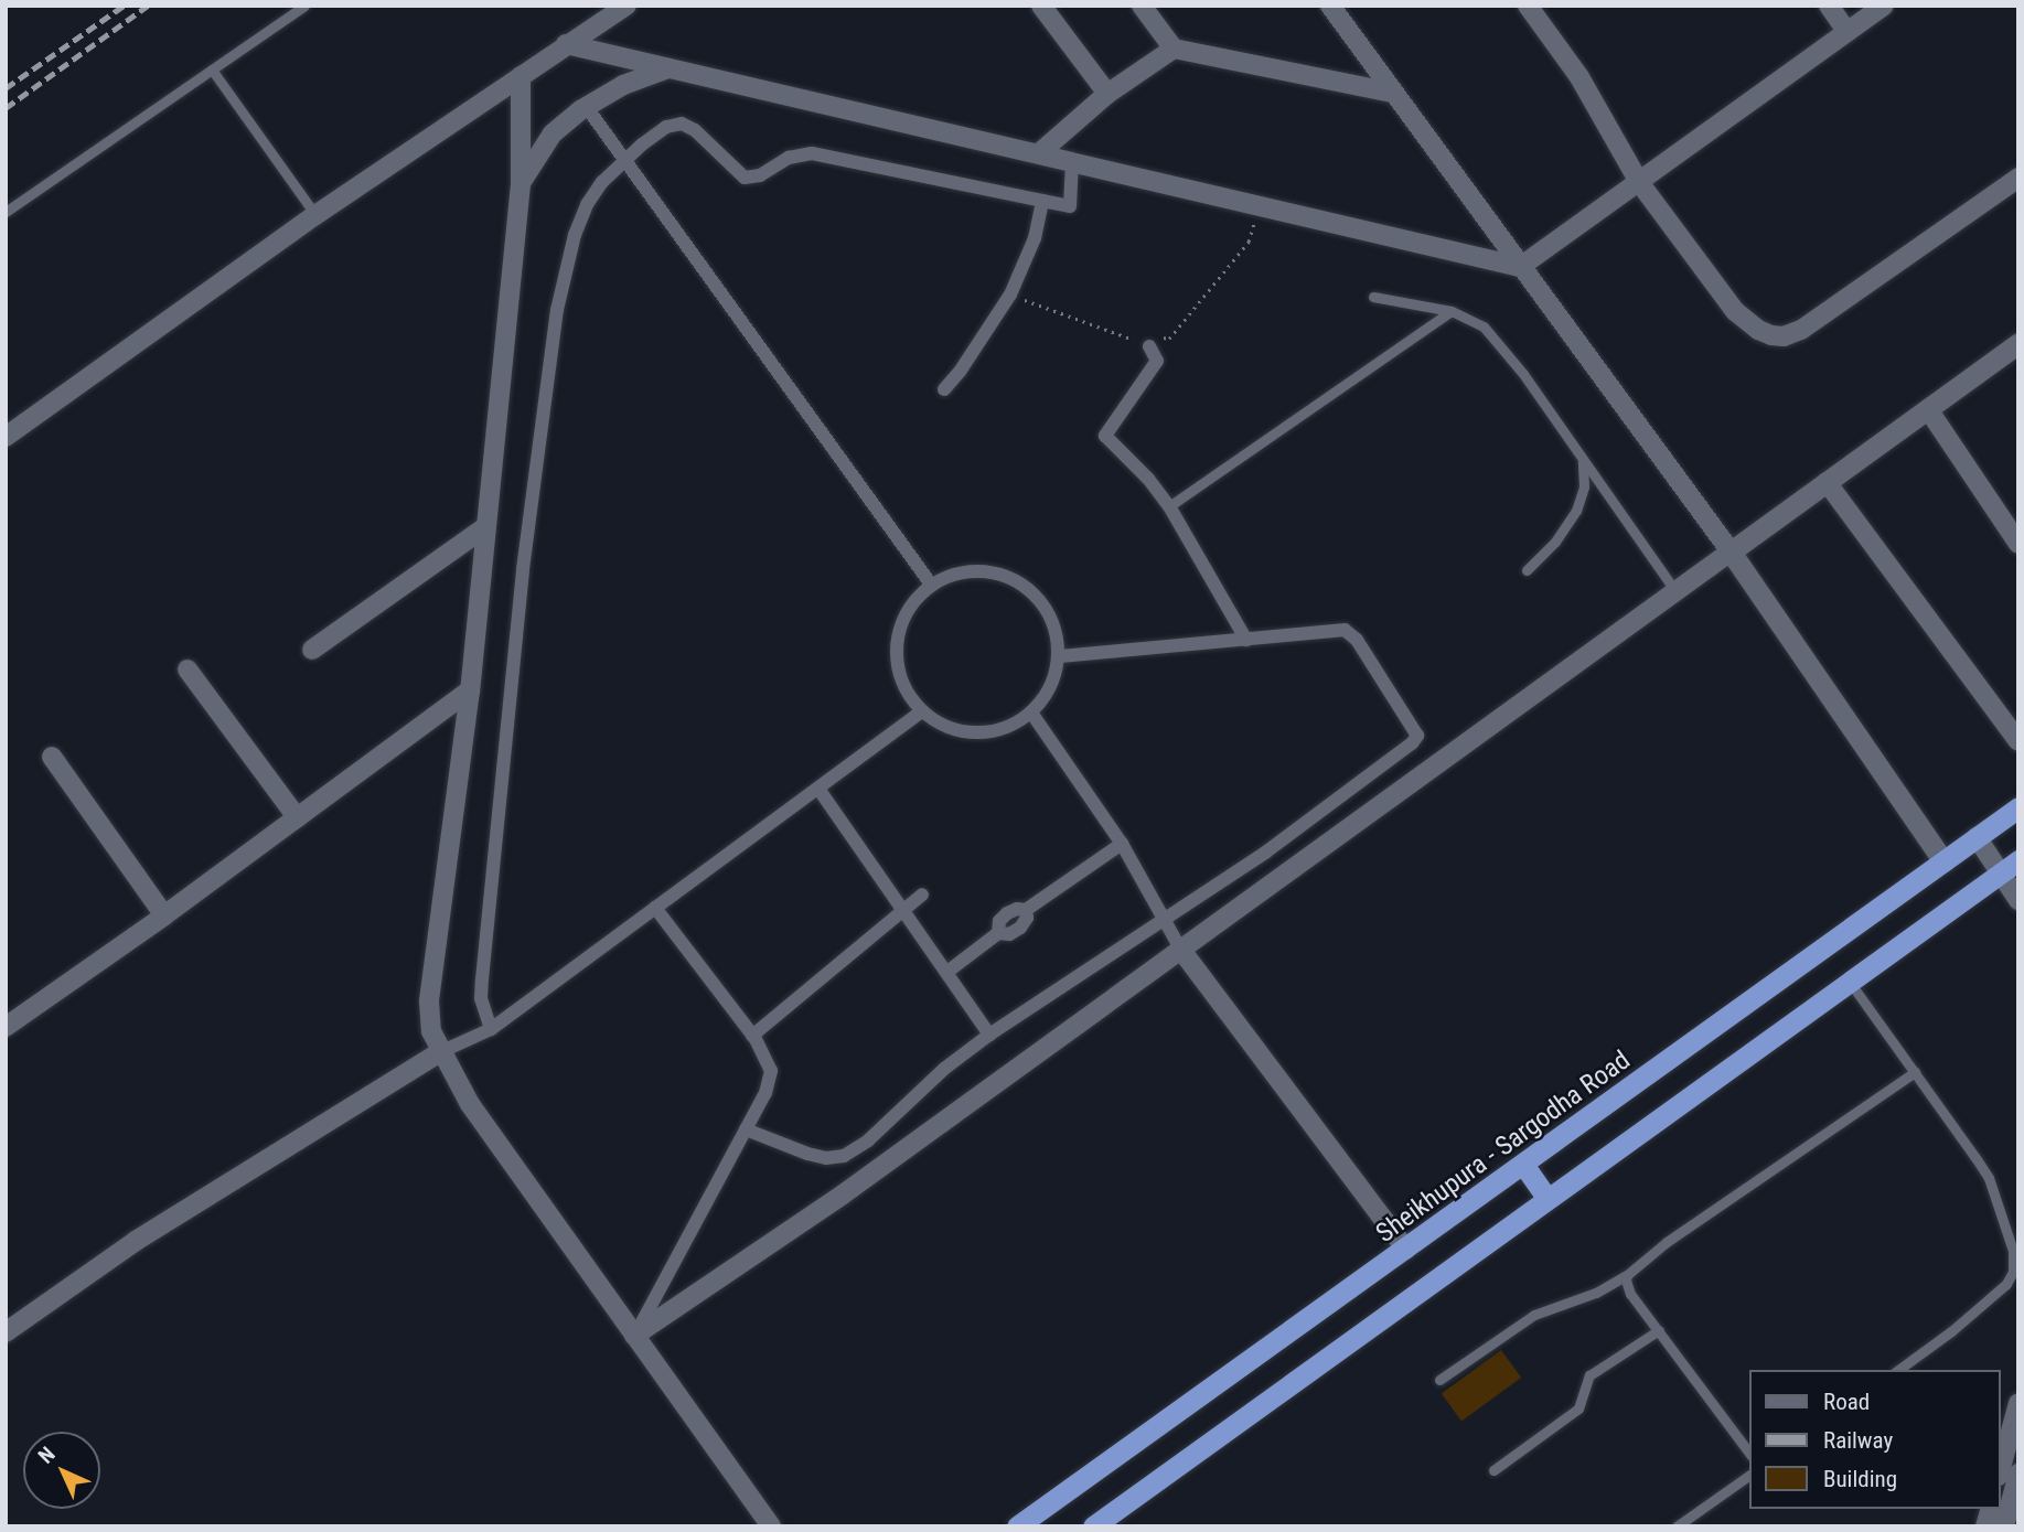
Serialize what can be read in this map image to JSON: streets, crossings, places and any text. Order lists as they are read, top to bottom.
{
  "streets": {
    "highway": ["Sheikhupura - Sargodha Road"]
  },
  "legend": ["Road", "Railway", "Building"],
  "north": "top left"
}
